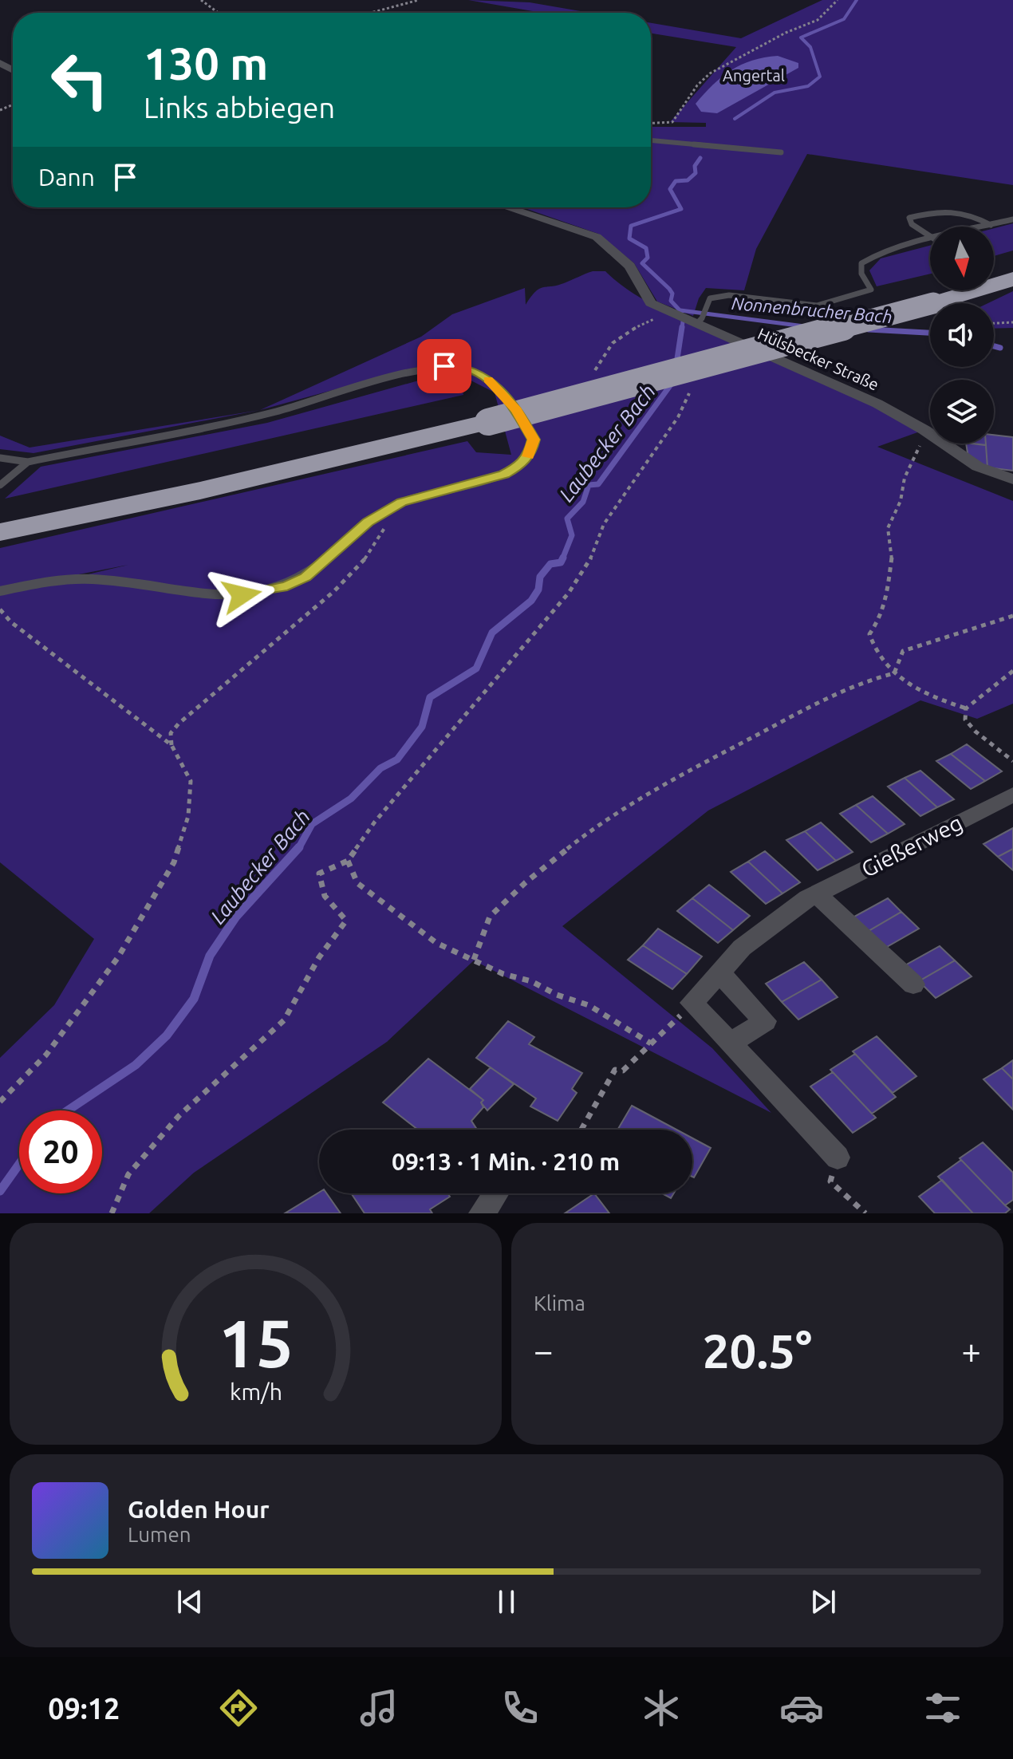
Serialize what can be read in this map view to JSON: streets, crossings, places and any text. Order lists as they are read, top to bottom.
{
  "streets": {
    "street": ["Hülsbecker Straße", "Gießerweg"]
  },
  "water": ["Nonnenbrucher Bach", "Laubecker Bach"],
  "parks": ["Angertal"],
  "north": "bottom",
  "page": {
    "turn": ["130 m", "Links abbiegen"],
    "then": "Dann",
    "limit": "20",
    "trip": "09:13 · 1 Min. · 210 m",
    "tile": "Klima",
    "heat": ["−", "20.5°", "+"],
    "song": ["Golden Hour", "Lumen"],
    "tabs": "09:12",
    "gauge": ["15", "km/h"]
  }
}
